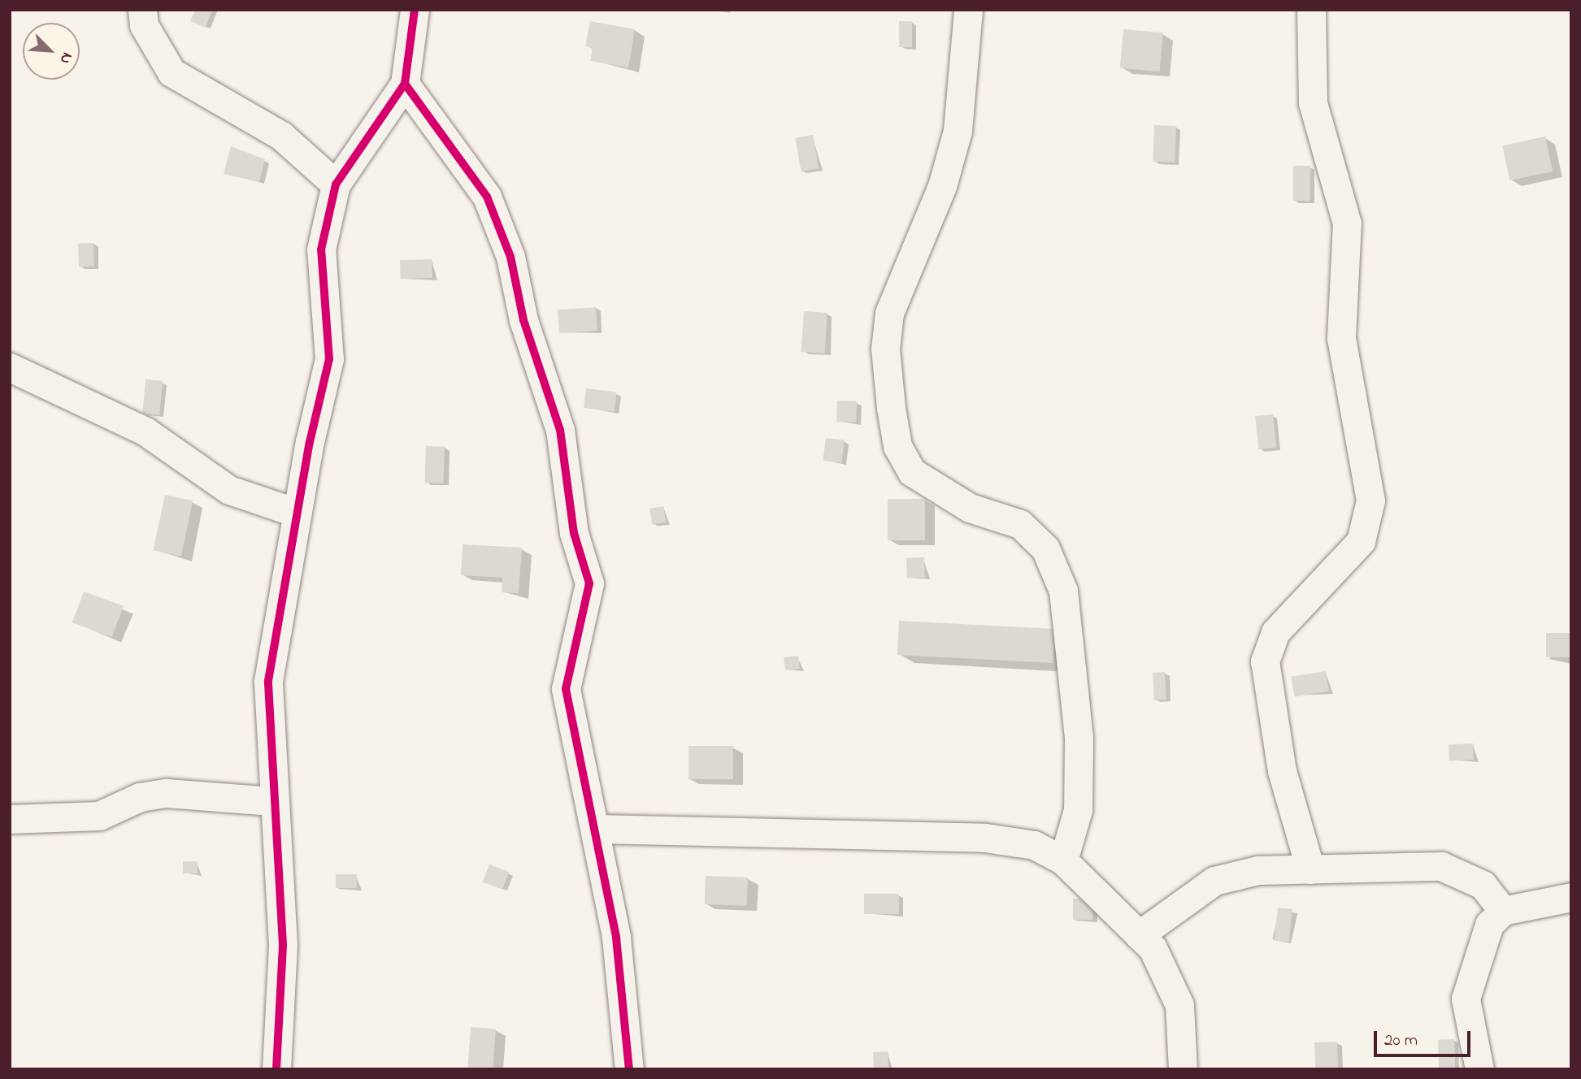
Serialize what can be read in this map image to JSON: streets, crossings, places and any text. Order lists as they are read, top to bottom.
{
  "scale_bar": "20 m",
  "north": "bottom right"
}
